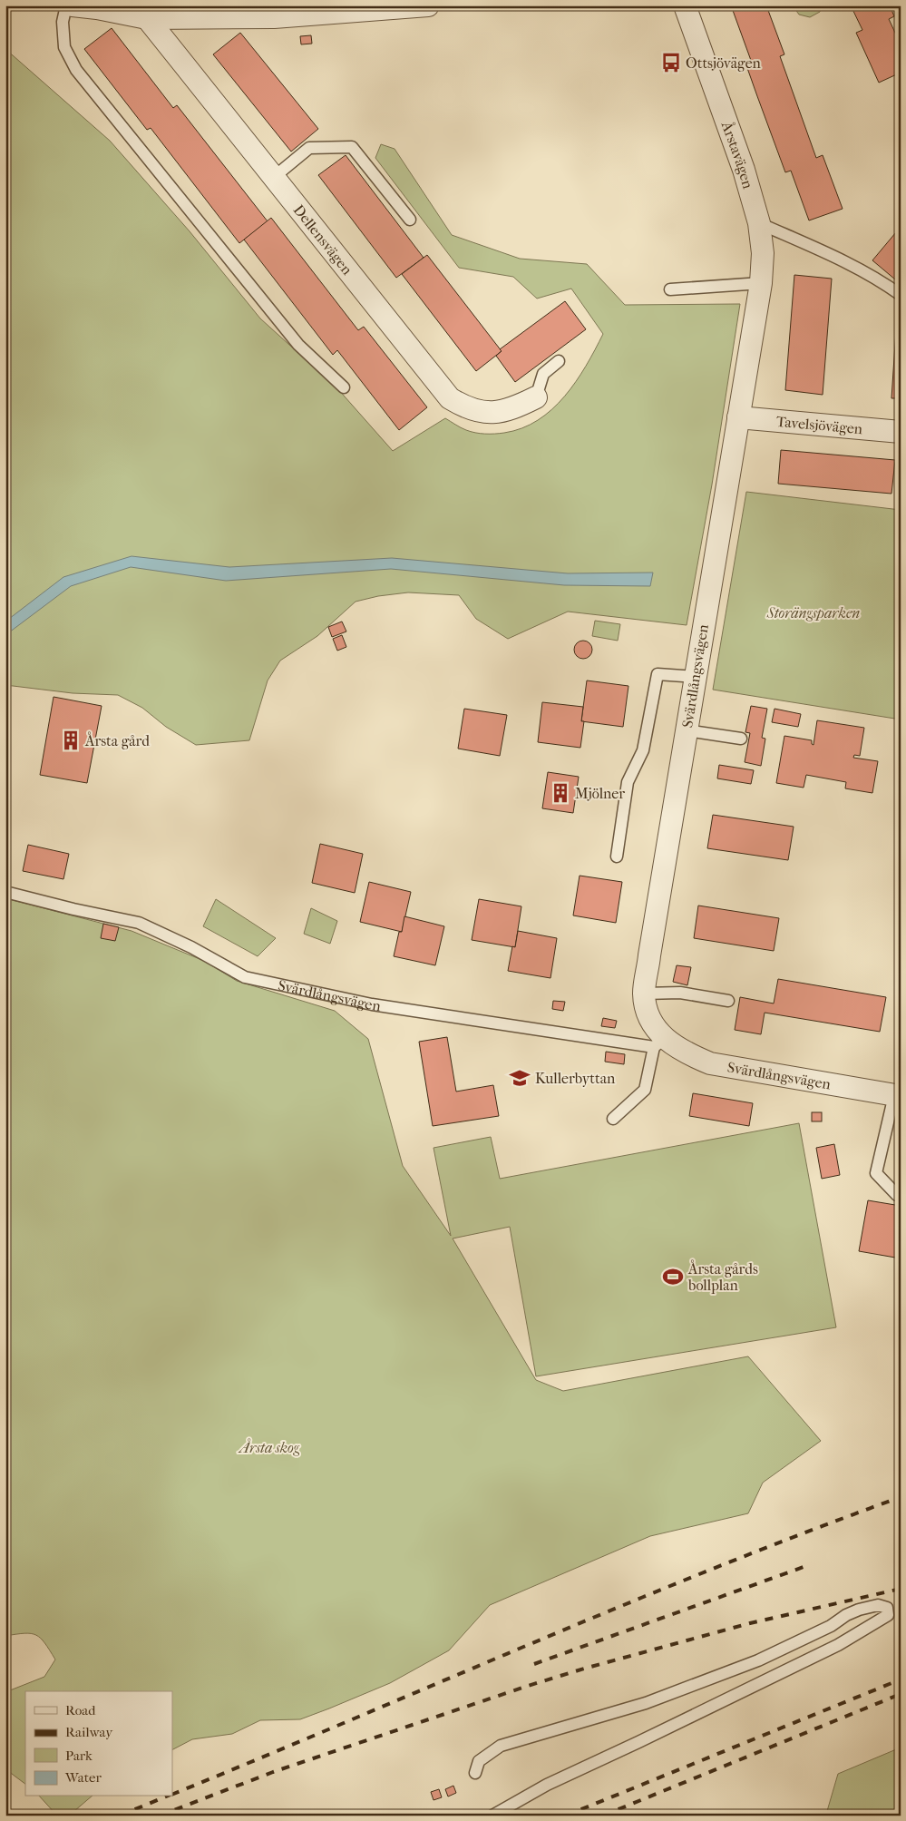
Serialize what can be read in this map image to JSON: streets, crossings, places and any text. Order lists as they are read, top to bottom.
{
  "streets": {
    "street": [
      "Årstavägen",
      "Dellensvägen",
      "Tavelsjövägen",
      "Svärdlångsvägen"
    ]
  },
  "crossings": [
    ["Årstavägen", "Svärdlångsvägen"],
    ["Tavelsjövägen", "Svärdlångsvägen"]
  ],
  "parks": ["Storängsparken", "Årsta skog"],
  "places": {
    "bus stop": ["Ottsjövägen"],
    "building": ["Årsta gård", "Mjölner"],
    "school or university": ["Kullerbyttan"],
    "sports": ["Årsta gårds bollplan"]
  },
  "legend": [
    "Road",
    "Railway",
    "Park",
    "Water"
  ]
}
